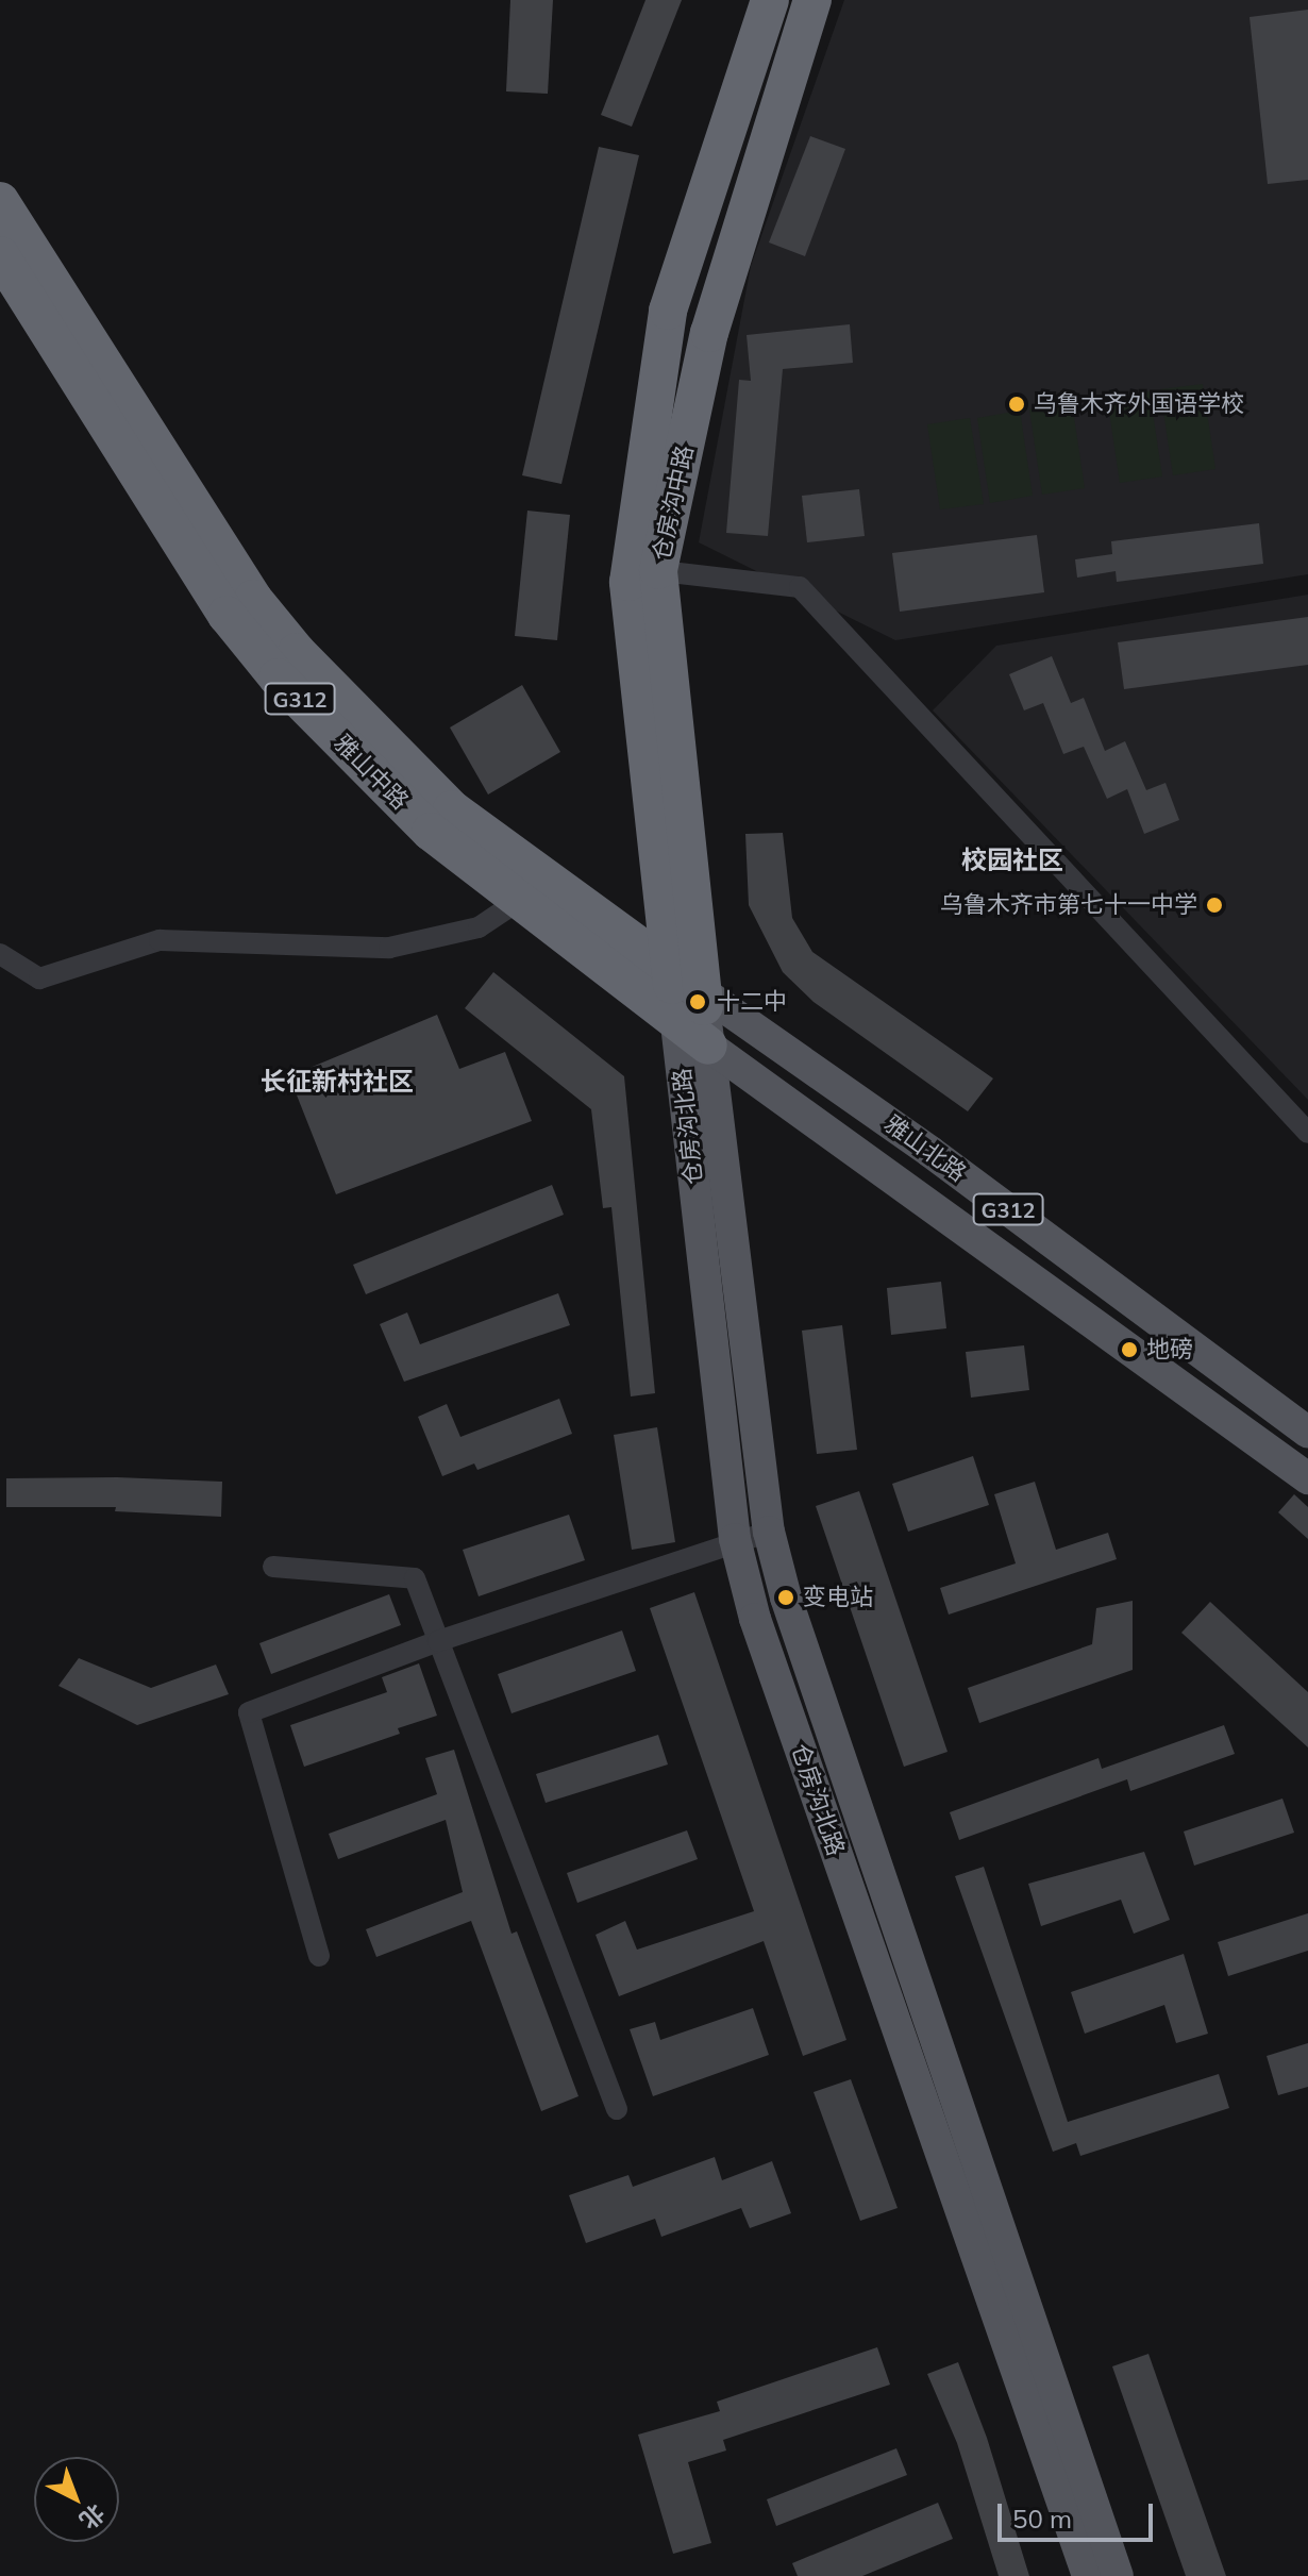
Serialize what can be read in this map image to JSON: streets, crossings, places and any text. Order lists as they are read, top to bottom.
{
  "streets": {
    "highway": ["仓房沟中路", "G312", "雅山中路"],
    "main road": ["仓房沟北路", "雅山北路"]
  },
  "crossings": [
    ["仓房沟中路", "雅山中路"],
    ["仓房沟中路", "仓房沟北路"],
    ["仓房沟中路", "雅山北路"],
    ["雅山中路", "仓房沟北路"],
    ["雅山中路", "雅山北路"],
    ["仓房沟北路", "雅山北路"]
  ],
  "districts": ["校园社区", "长征新村社区"],
  "places": [
    "乌鲁木齐外国语学校",
    "乌鲁木齐市第七十一中学",
    "十二中",
    "地磅",
    "变电站"
  ],
  "scale_bar": "50 m",
  "north": "bottom right"
}
